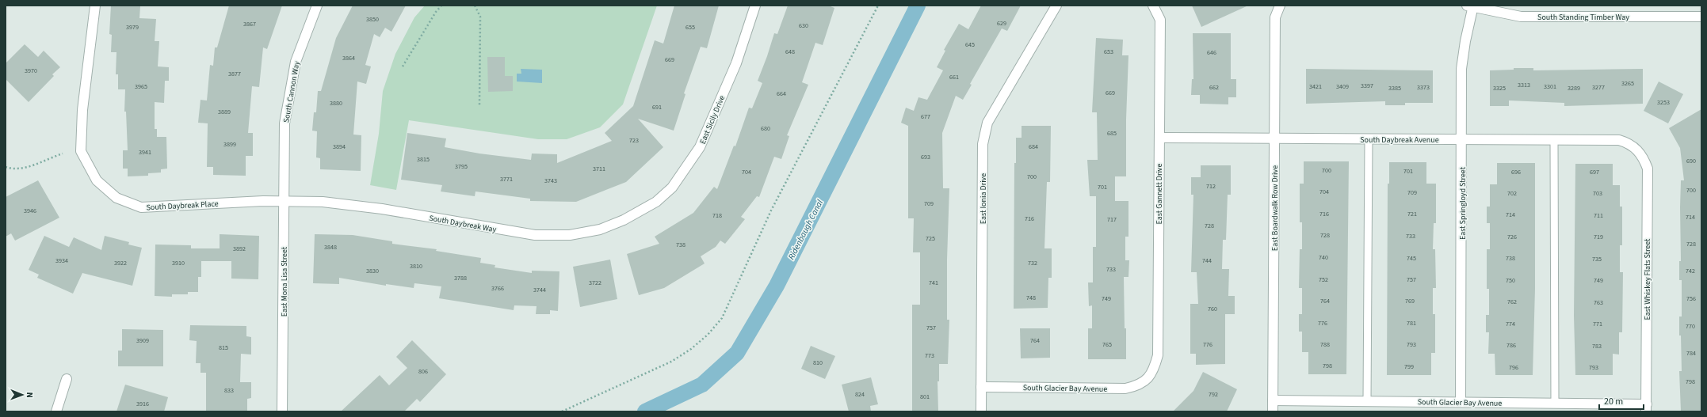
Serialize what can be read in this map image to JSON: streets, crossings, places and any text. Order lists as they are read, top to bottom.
{
  "streets": {
    "street": [
      "South Standing Timber Way",
      "South Cannon Way",
      "East Sicily Drive",
      "South Daybreak Avenue",
      "East Gannett Drive",
      "East Ionia Drive",
      "East Springloyd Street",
      "South Daybreak Place",
      "East Boardwalk Row Drive",
      "South Daybreak Way",
      "East Whiskey Flats Street",
      "East Mona Lisa Street",
      "South Glacier Bay Avenue"
    ]
  },
  "crossings": [
    ["South Standing Timber Way", "East Springloyd Street"],
    ["South Cannon Way", "South Daybreak Place"],
    ["South Cannon Way", "South Daybreak Way"],
    ["South Cannon Way", "East Mona Lisa Street"],
    ["East Sicily Drive", "South Daybreak Way"],
    ["South Daybreak Avenue", "East Gannett Drive"],
    ["South Daybreak Avenue", "East Springloyd Street"],
    ["South Daybreak Avenue", "East Boardwalk Row Drive"],
    ["South Daybreak Avenue", "East Whiskey Flats Street"],
    ["East Gannett Drive", "South Glacier Bay Avenue"],
    ["East Ionia Drive", "South Glacier Bay Avenue"],
    ["East Springloyd Street", "South Glacier Bay Avenue"],
    ["South Daybreak Place", "South Daybreak Way"],
    ["South Daybreak Place", "East Mona Lisa Street"],
    ["East Boardwalk Row Drive", "South Glacier Bay Avenue"],
    ["South Daybreak Way", "East Mona Lisa Street"],
    ["East Whiskey Flats Street", "South Glacier Bay Avenue"]
  ],
  "water": ["Ridenbaugh Canal"],
  "house_numbers": [
    "3850",
    "629",
    "3867",
    "630",
    "3979",
    "655",
    "645",
    "648",
    "653",
    "646",
    "3864",
    "669",
    "3970",
    "3877",
    "661",
    "3265",
    "3313",
    "3397",
    "3965",
    "3421",
    "3409",
    "3301",
    "662",
    "3373",
    "3277",
    "3385",
    "3325",
    "3289",
    "669",
    "664",
    "3253",
    "3880",
    "691",
    "3889",
    "677",
    "680",
    "685",
    "723",
    "3899",
    "3894",
    "684",
    "3941",
    "693",
    "3815",
    "690",
    "3795",
    "3711",
    "700",
    "701",
    "704",
    "696",
    "697",
    "700",
    "3771",
    "3743",
    "712",
    "701",
    "700",
    "704",
    "709",
    "702",
    "703",
    "709",
    "3946",
    "716",
    "721",
    "714",
    "718",
    "711",
    "714",
    "716",
    "717",
    "728",
    "728",
    "733",
    "726",
    "719",
    "725",
    "728",
    "738",
    "3848",
    "3892",
    "740",
    "745",
    "738",
    "735",
    "3934",
    "744",
    "3922",
    "3910",
    "732",
    "3810",
    "733",
    "3830",
    "742",
    "3788",
    "752",
    "757",
    "750",
    "749",
    "3722",
    "741",
    "3766",
    "3744",
    "748",
    "749",
    "756",
    "764",
    "769",
    "762",
    "763",
    "760",
    "776",
    "781",
    "774",
    "771",
    "770",
    "757",
    "3909",
    "764",
    "765",
    "776",
    "788",
    "793",
    "786",
    "783",
    "815",
    "784",
    "773",
    "810",
    "798",
    "799",
    "796",
    "793",
    "806",
    "798",
    "833",
    "824",
    "792",
    "801",
    "3916"
  ],
  "scale_bar": "20 m",
  "north": "right"
}
